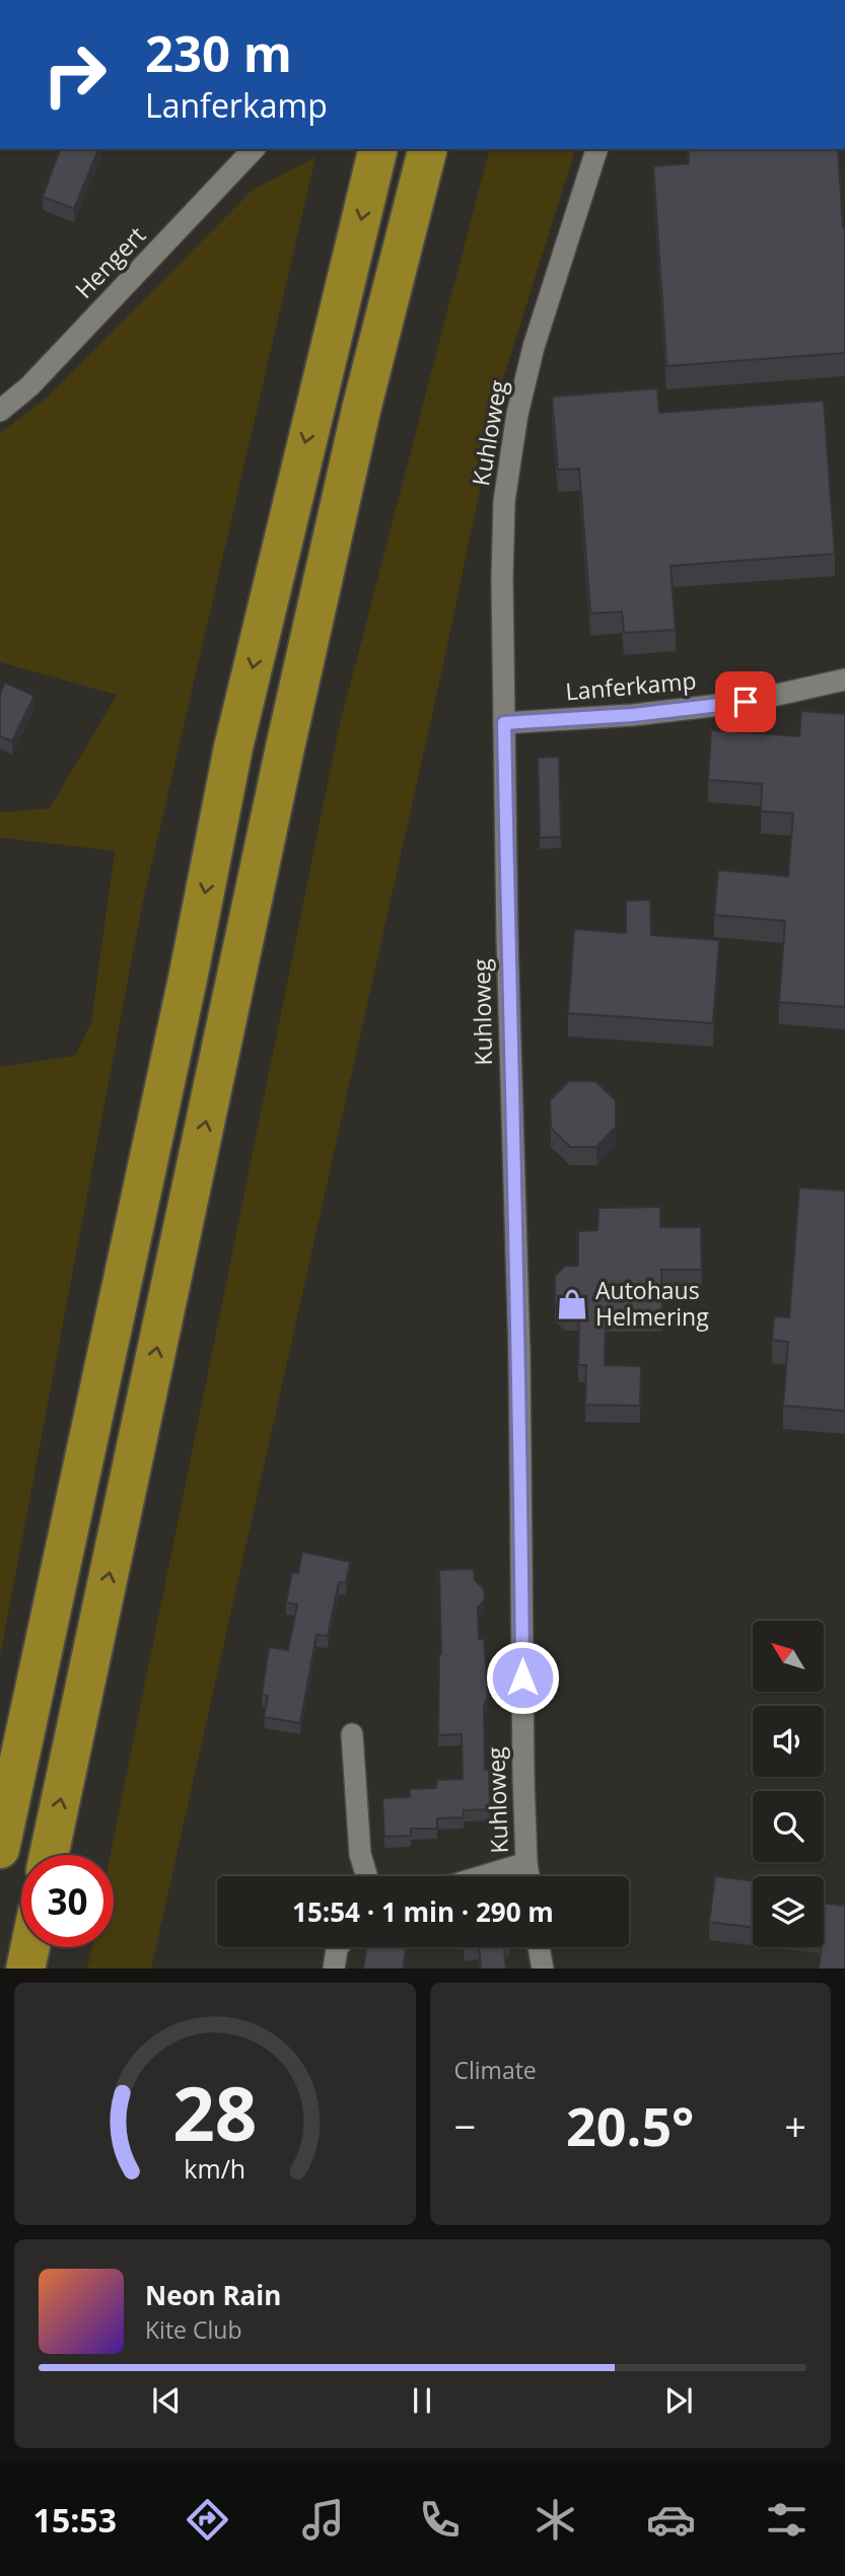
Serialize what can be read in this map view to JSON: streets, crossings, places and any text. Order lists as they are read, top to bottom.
{
  "streets": {
    "street": ["Hengert", "Kuhloweg", "Lanferkamp"]
  },
  "crossings": [
    ["Kuhloweg", "Lanferkamp"]
  ],
  "places": {
    "shop": ["Autohaus Helmering"]
  },
  "north": "top left",
  "page": {
    "turn": ["230 m", "Lanferkamp"],
    "limit": "30",
    "trip": "15:54 · 1 min · 290 m",
    "tile": "Climate",
    "heat": ["−", "20.5°", "+"],
    "song": ["Neon Rain", "Kite Club"],
    "tabs": "15:53",
    "gauge": ["28", "km/h"]
  }
}
